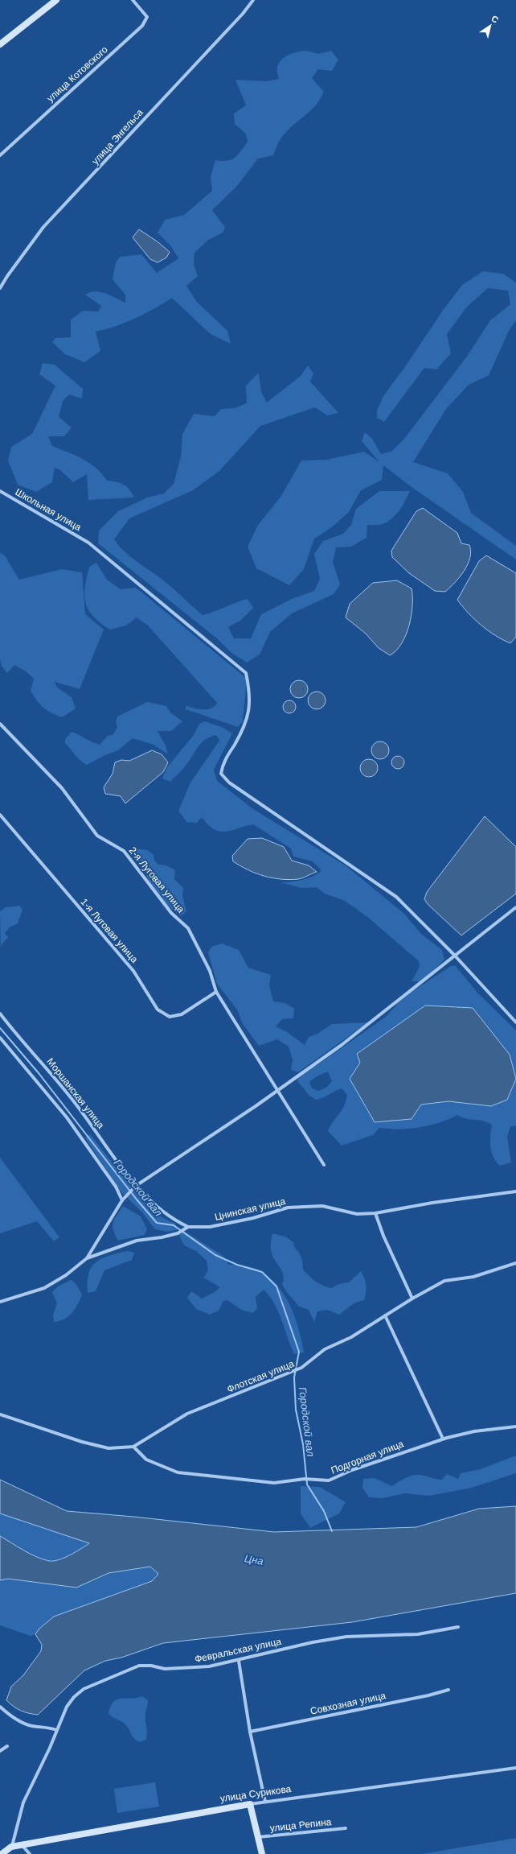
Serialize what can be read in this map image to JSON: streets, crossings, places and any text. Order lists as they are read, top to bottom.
{
  "streets": {
    "street": [
      "улица Котовского",
      "улица Энгельса",
      "Школьная улица",
      "2-я Луговая улица",
      "1-я Луговая улица",
      "Моршанская улица",
      "Цнинская улица",
      "Флотская улица",
      "Подгорная улица",
      "Февральская улица",
      "Совхозная улица",
      "улица Сурикова",
      "улица Репина"
    ]
  },
  "crossings": [
    ["Школьная улица", "Цнинская улица"],
    ["2-я Луговая улица", "1-я Луговая улица"],
    ["2-я Луговая улица", "Цнинская улица"],
    ["Моршанская улица", "Цнинская улица"],
    ["Флотская улица", "Подгорная улица"],
    ["Февральская улица", "улица Сурикова"]
  ],
  "water": ["Городской вал", "Цна"],
  "north": "top right"
}
